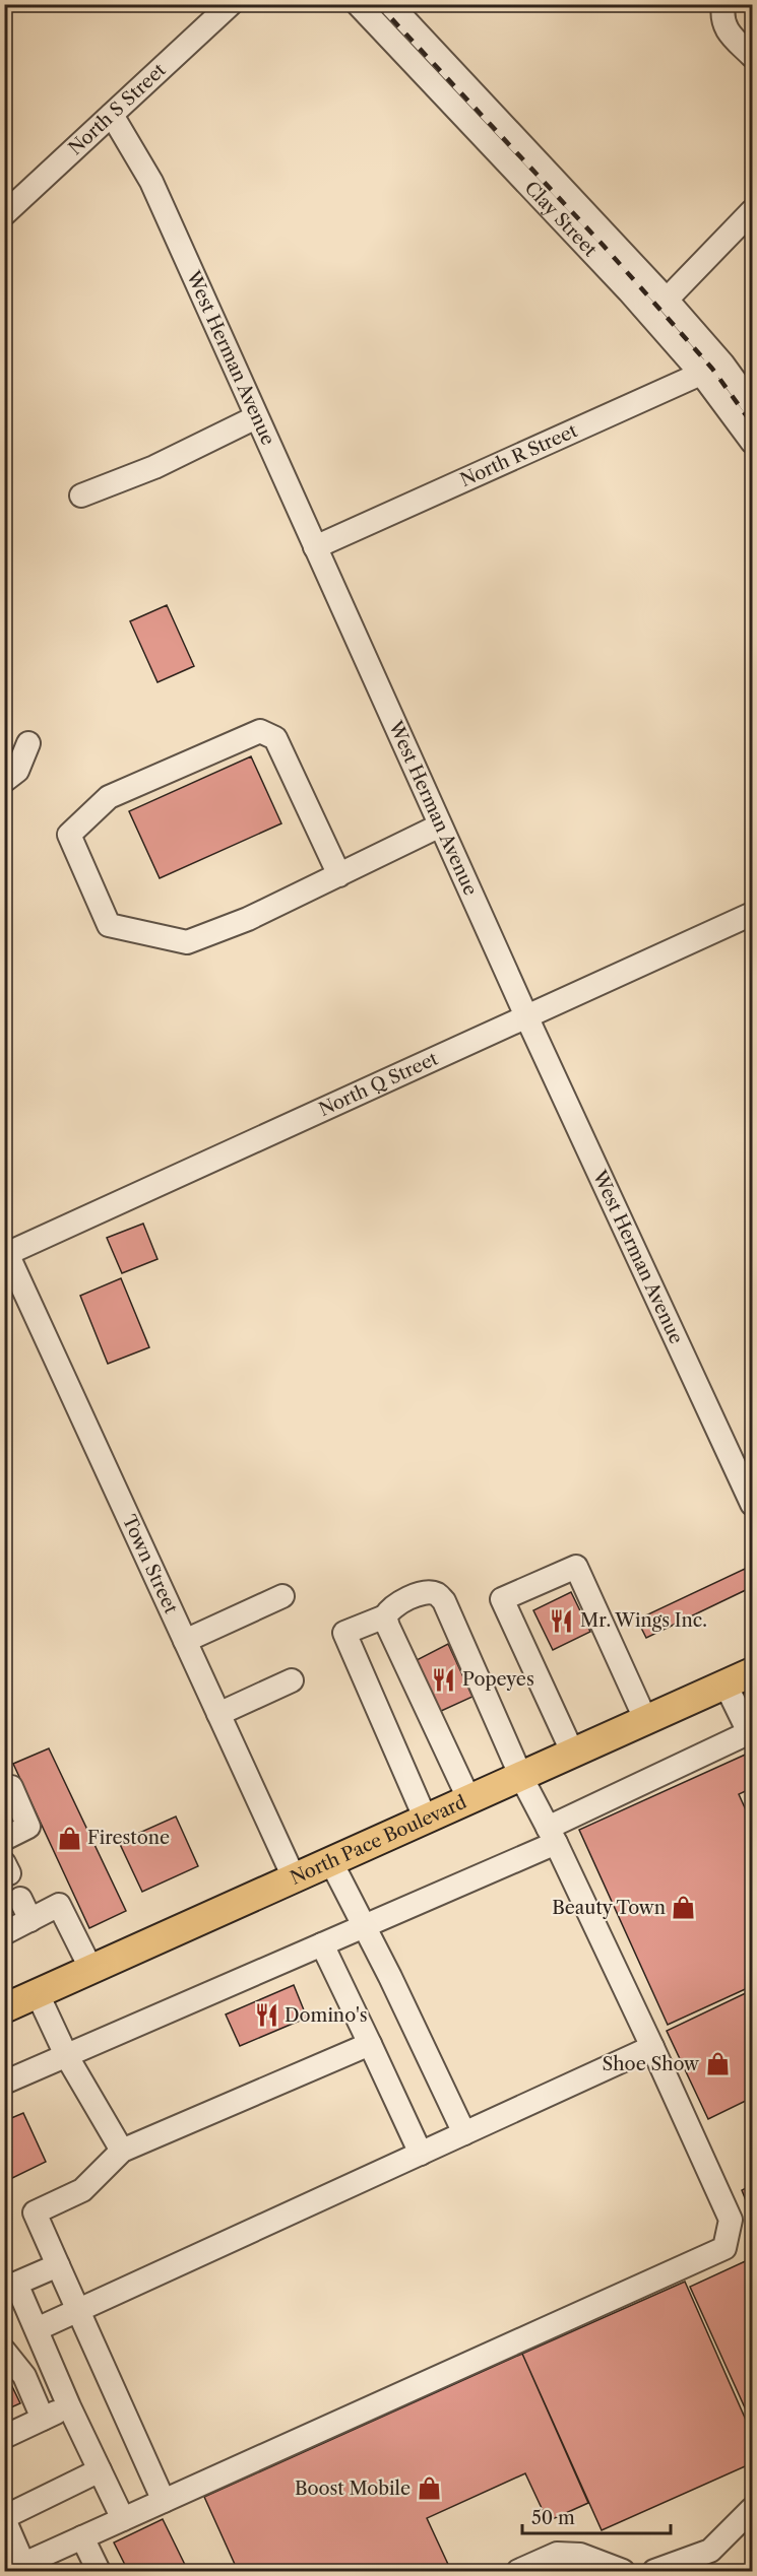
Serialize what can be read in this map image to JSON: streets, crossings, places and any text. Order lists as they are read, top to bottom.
{
  "streets": {
    "main road": ["North Pace Boulevard"],
    "street": [
      "North S Street",
      "Clay Street",
      "West Herman Avenue",
      "North R Street",
      "North Q Street",
      "Town Street"
    ]
  },
  "crossings": [
    ["North S Street", "West Herman Avenue"],
    ["Clay Street", "North R Street"],
    ["West Herman Avenue", "North R Street"],
    ["West Herman Avenue", "North Q Street"],
    ["North Q Street", "Town Street"],
    ["Town Street", "North Pace Boulevard"]
  ],
  "places": {
    "restaurant": ["Mr. Wings Inc.", "Popeyes", "Domino's"],
    "shop": [
      "Firestone",
      "Beauty Town",
      "Shoe Show",
      "Boost Mobile"
    ]
  },
  "scale_bar": "50 m"
}
